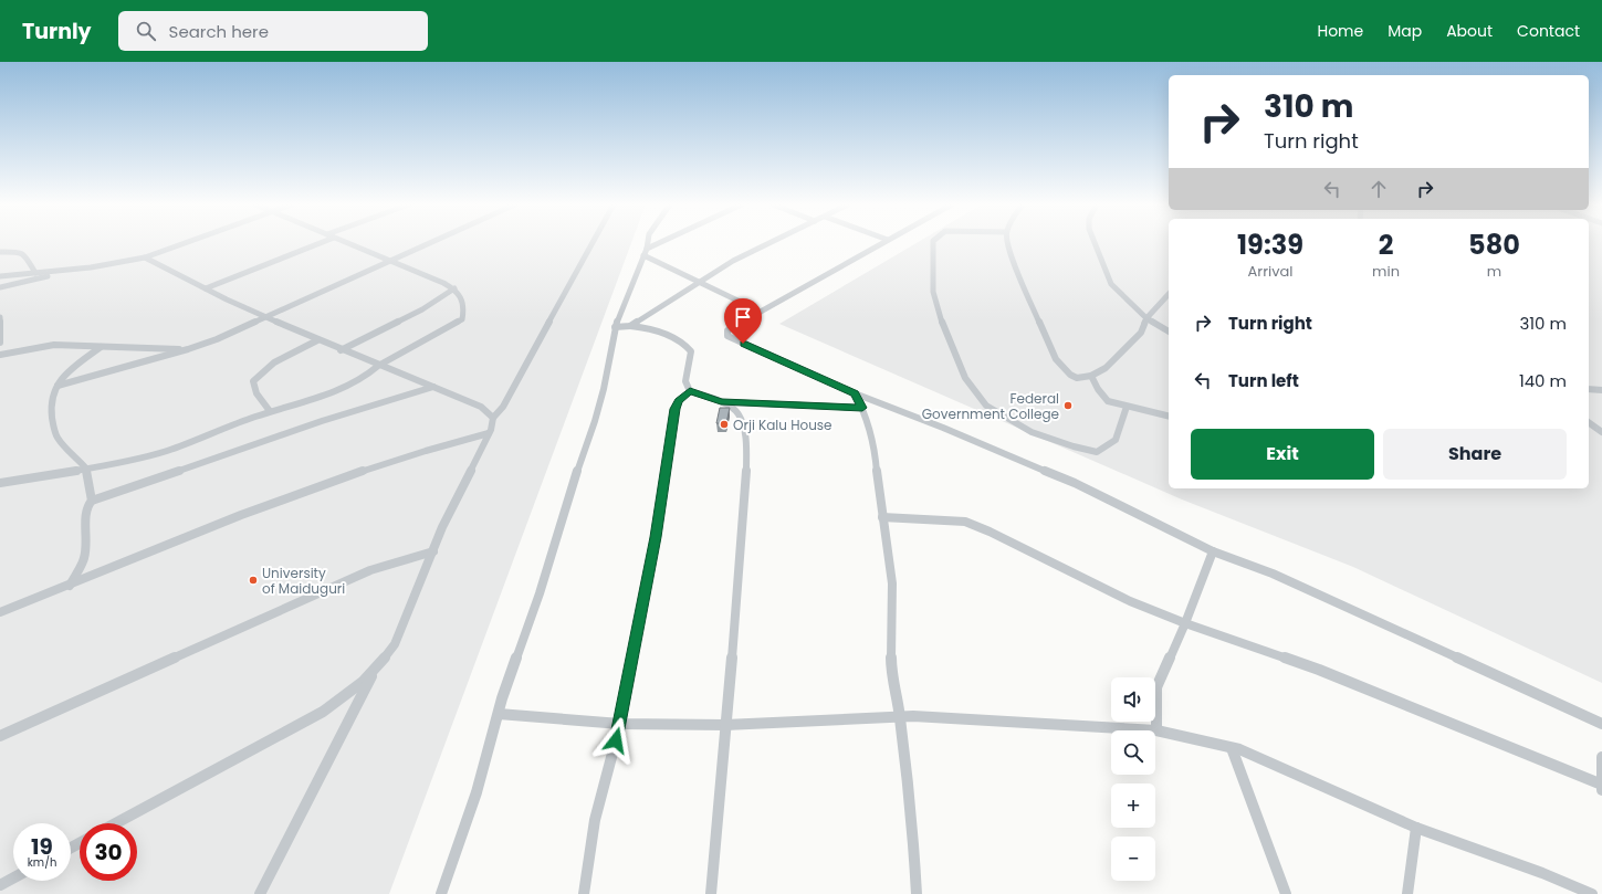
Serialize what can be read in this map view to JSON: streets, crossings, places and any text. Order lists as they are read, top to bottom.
{
  "places": ["Federal Government College", "Orji Kalu House", "University of Maiduguri"],
  "page": {
    "header": "Turnly",
    "search": "Search here",
    "nav": [
      "Home",
      "Map",
      "About",
      "Contact"
    ],
    "turn": ["310 m", "Turn right"],
    "eta": [
      "19:39",
      "Arrival",
      "2",
      "min",
      "580",
      "m"
    ],
    "list": [
      {
        "name": "Turn right",
        "value": "310 m"
      },
      {
        "name": "Turn left",
        "value": "140 m"
      }
    ],
    "buttons": ["Exit", "Share"],
    "map_buttons": ["+", "−"],
    "speed": "19 km/h",
    "limit": "30"
  }
}
